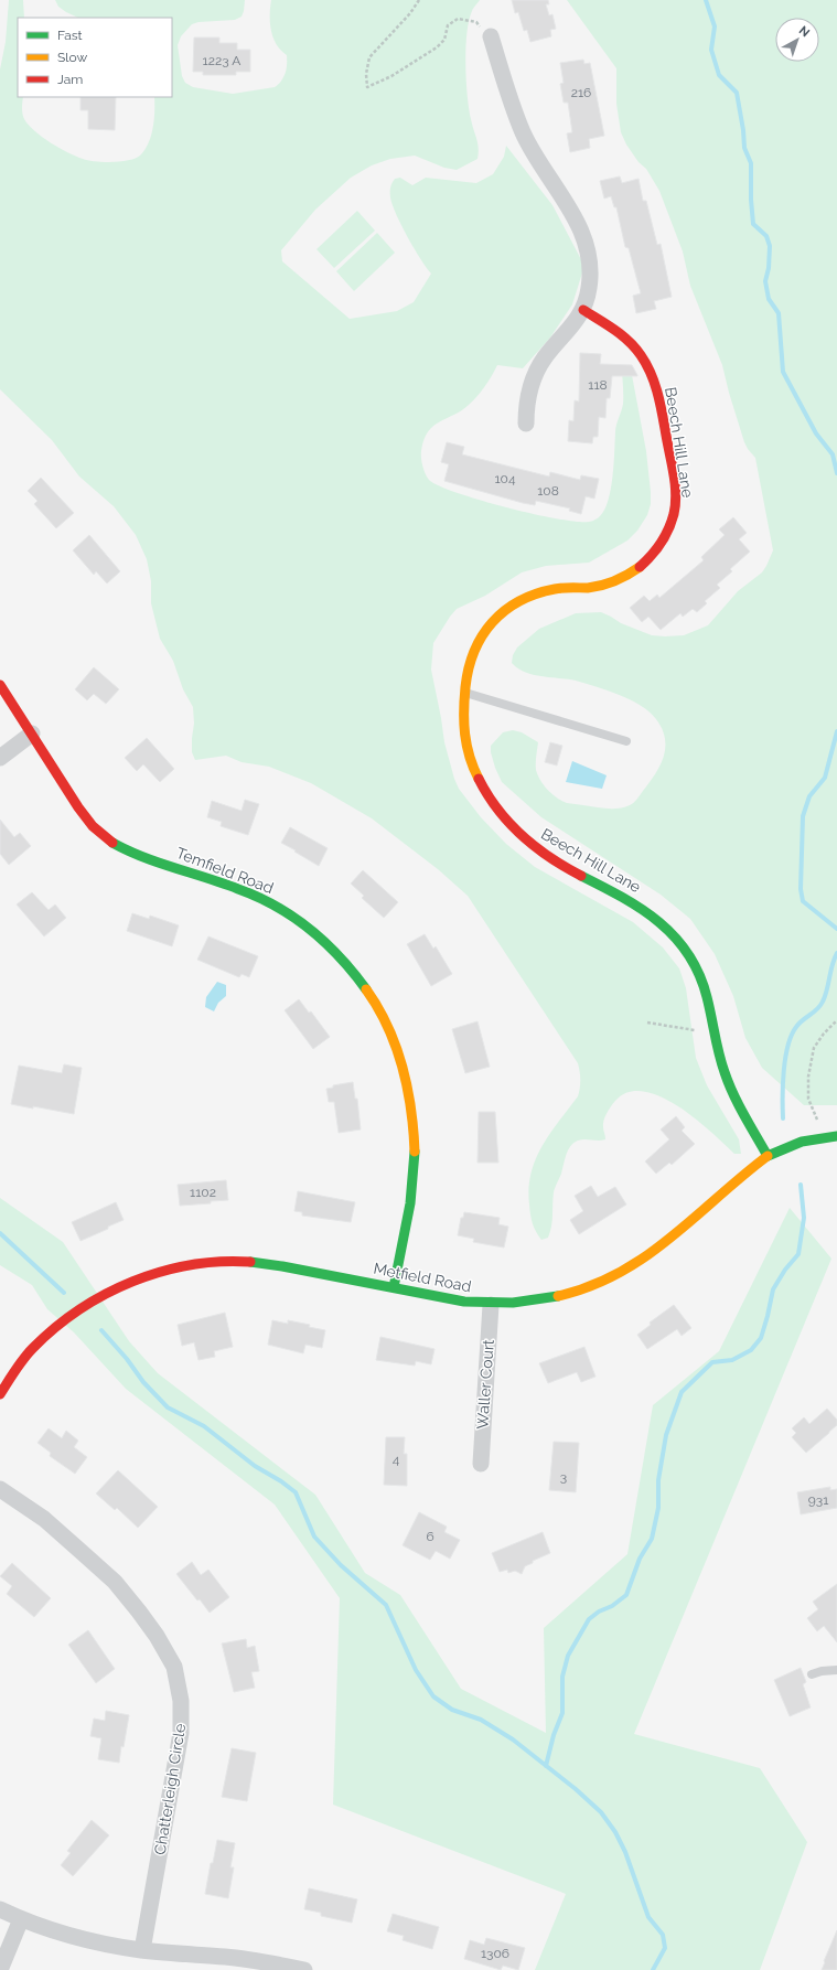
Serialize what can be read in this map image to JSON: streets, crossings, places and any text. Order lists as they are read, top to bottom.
{
  "streets": {
    "street": [
      "Beech Hill Lane",
      "Temfield Road",
      "Metfield Road",
      "Waller Court",
      "Chatterleigh Circle"
    ]
  },
  "crossings": [
    ["Beech Hill Lane", "Metfield Road"],
    ["Temfield Road", "Metfield Road"],
    ["Metfield Road", "Waller Court"]
  ],
  "house_numbers": [
    "1223 A",
    "216",
    "118",
    "104",
    "108",
    "1102",
    "4",
    "3",
    "931",
    "6",
    "1306"
  ],
  "legend": ["Fast", "Slow", "Jam"],
  "north": "top right"
}
